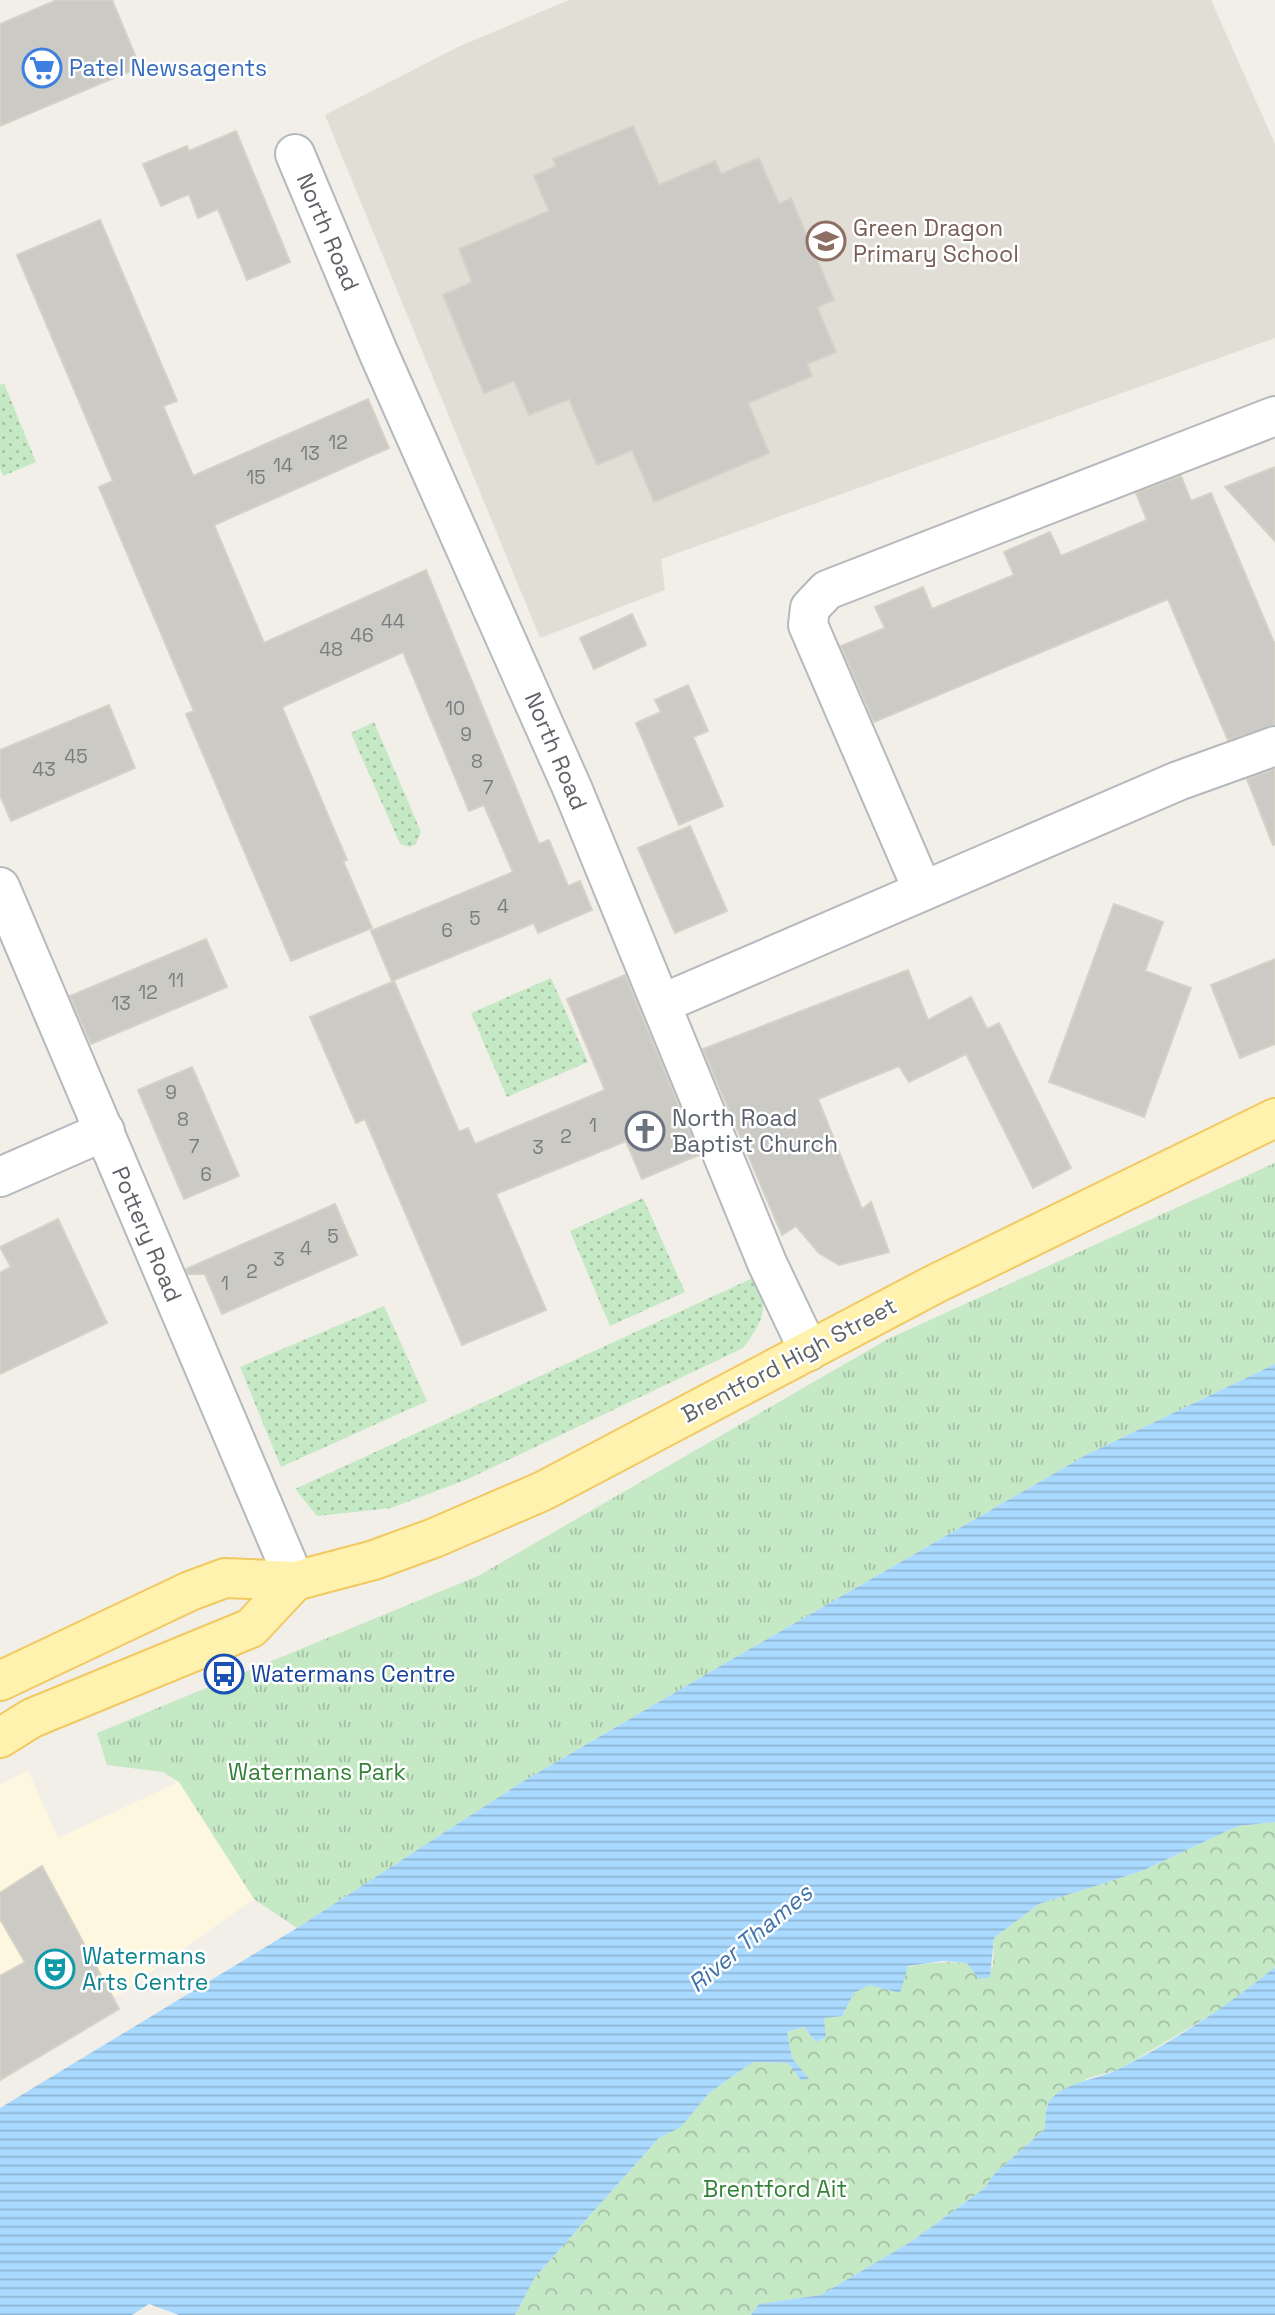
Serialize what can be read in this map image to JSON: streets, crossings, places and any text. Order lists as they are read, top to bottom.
{
  "streets": {
    "main road": ["Brentford High Street"],
    "street": ["North Road", "Pottery Road"]
  },
  "crossings": [
    ["North Road", "Brentford High Street"],
    ["Pottery Road", "Brentford High Street"]
  ],
  "water": ["River Thames"],
  "parks": ["Watermans Park", "Brentford Ait"],
  "places": {
    "supermarket": ["Patel Newsagents"],
    "school or university": ["Green Dragon Primary School"],
    "church": ["North Road Baptist Church"],
    "bus stop": ["Watermans Centre"],
    "theatre": ["Watermans Arts Centre"]
  },
  "house_numbers": [
    "12",
    "13",
    "14",
    "15",
    "44",
    "46",
    "48",
    "10",
    "9",
    "45",
    "8",
    "43",
    "7",
    "4",
    "5",
    "6",
    "11",
    "12",
    "13",
    "9",
    "8",
    "1",
    "2",
    "7",
    "3",
    "6",
    "5",
    "4",
    "3",
    "2",
    "1"
  ]
}
